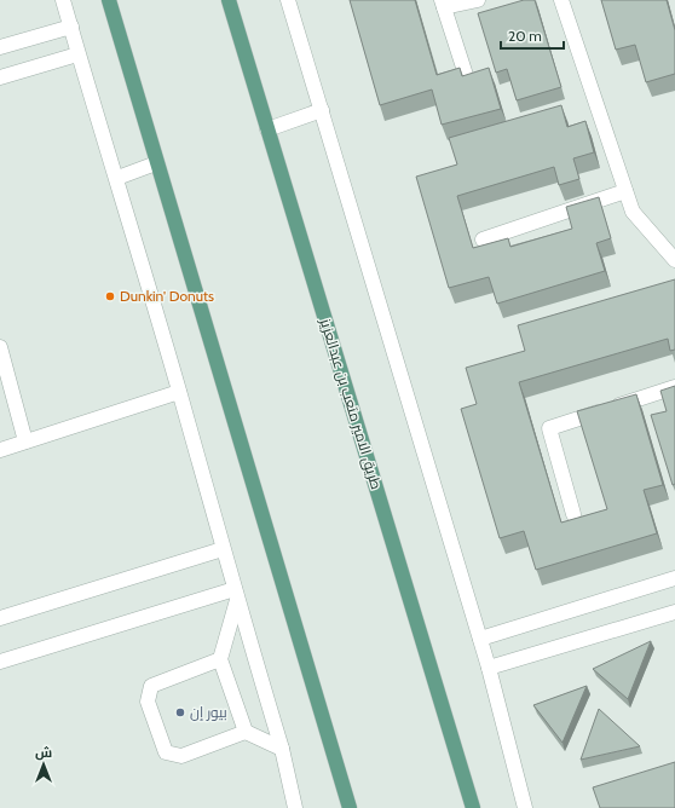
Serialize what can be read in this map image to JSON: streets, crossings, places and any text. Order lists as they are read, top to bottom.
{
  "streets": {
    "main road": ["طريق الامير متعب بن عبدالعزيز"]
  },
  "places": ["Dunkin' Donuts", "بيور إن"],
  "scale_bar": "20 m",
  "north": "top"
}
